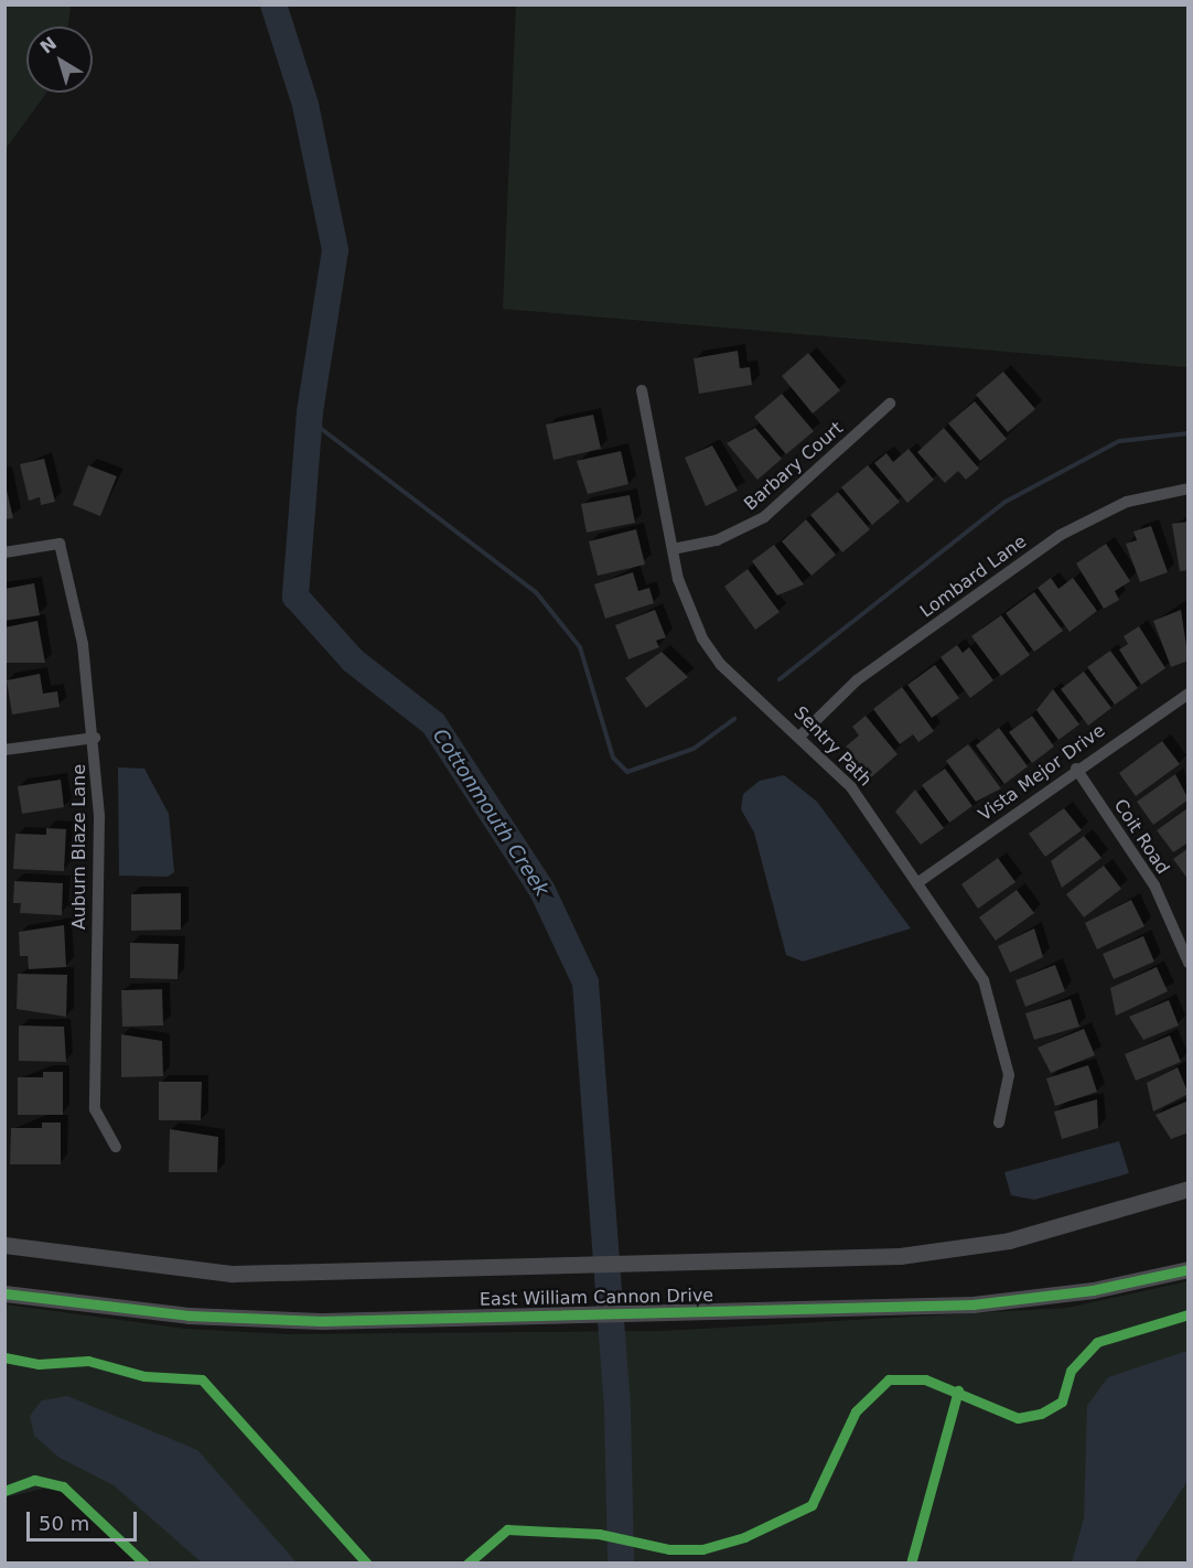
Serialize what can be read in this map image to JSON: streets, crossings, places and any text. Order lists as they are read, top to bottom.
{
  "streets": {
    "street": [
      "Barbary Court",
      "Lombard Lane",
      "Sentry Path",
      "Vista Mejor Drive",
      "Coit Road",
      "Auburn Blaze Lane",
      "East William Cannon Drive"
    ]
  },
  "crossings": [
    ["Barbary Court", "Sentry Path"],
    ["Lombard Lane", "Sentry Path"],
    ["Sentry Path", "Vista Mejor Drive"],
    ["Vista Mejor Drive", "Coit Road"]
  ],
  "water": ["Cottonmouth Creek"],
  "scale_bar": "50 m",
  "north": "top left"
}
